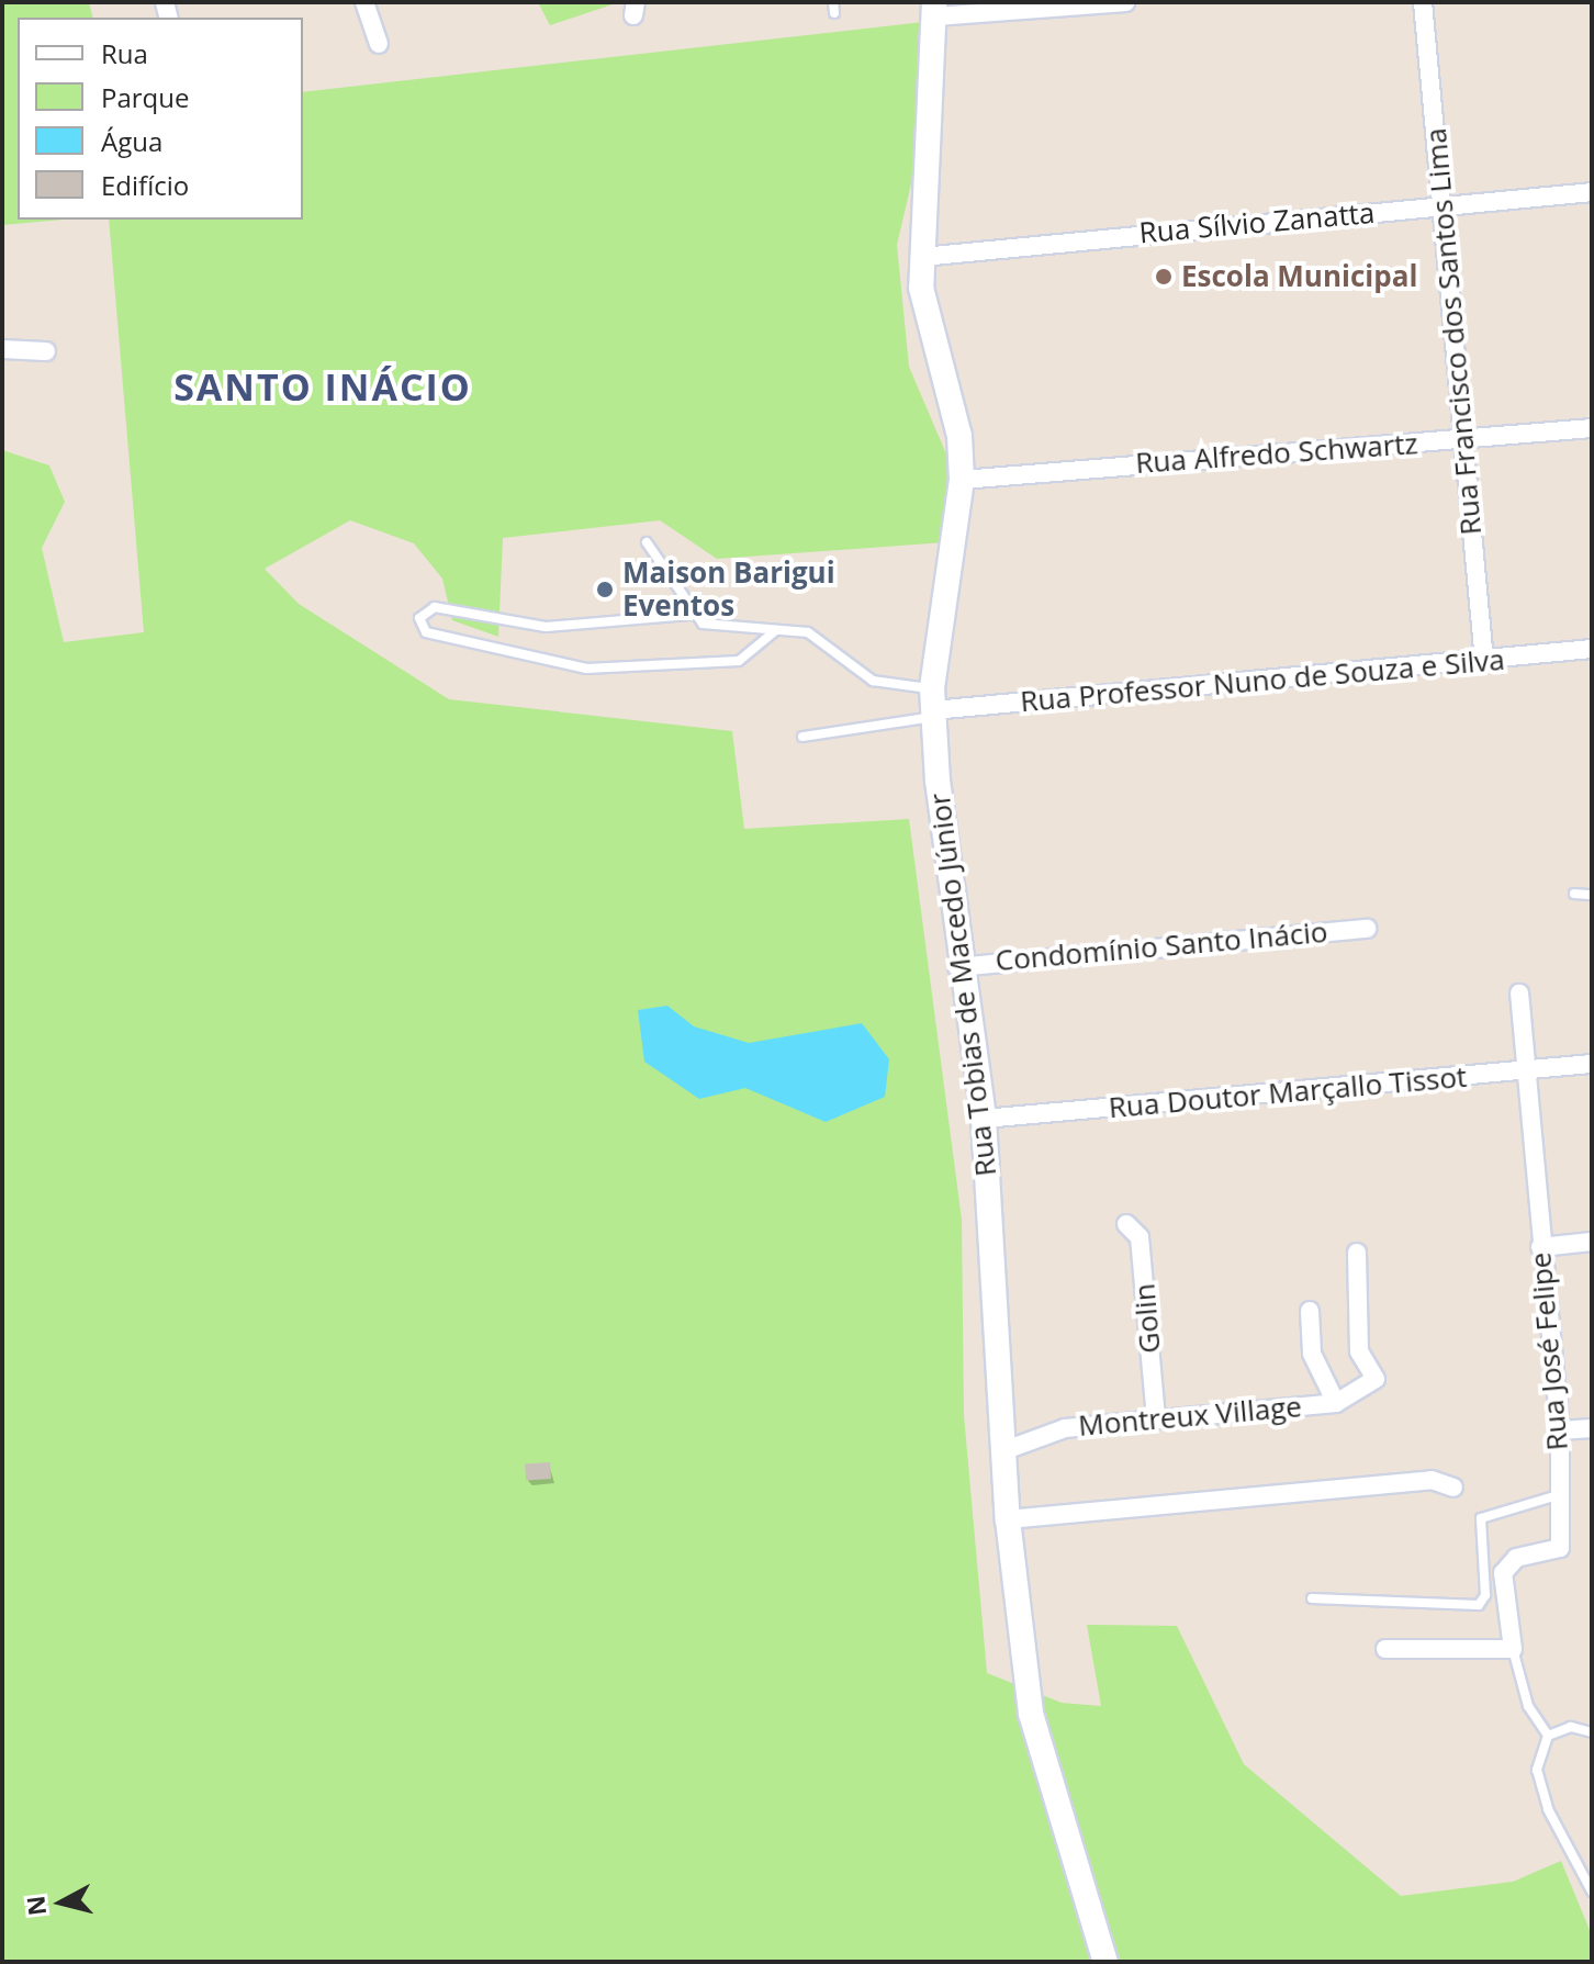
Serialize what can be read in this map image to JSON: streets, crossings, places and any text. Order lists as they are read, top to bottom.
{
  "streets": {
    "street": [
      "Rua Sílvio Zanatta",
      "Rua Francisco dos Santos Lima",
      "Rua Alfredo Schwartz",
      "Rua Professor Nuno de Souza e Silva",
      "Condomínio Santo Inácio",
      "Rua Tobias de Macedo Júnior",
      "Rua Doutor Marçallo Tissot",
      "Golin",
      "Rua José Felipe",
      "Montreux Village"
    ]
  },
  "crossings": [
    ["Rua Sílvio Zanatta", "Rua Francisco dos Santos Lima"],
    ["Rua Sílvio Zanatta", "Rua Tobias de Macedo Júnior"],
    ["Rua Francisco dos Santos Lima", "Rua Alfredo Schwartz"],
    ["Rua Francisco dos Santos Lima", "Rua Professor Nuno de Souza e Silva"],
    ["Rua Alfredo Schwartz", "Rua Tobias de Macedo Júnior"],
    ["Rua Professor Nuno de Souza e Silva", "Rua Tobias de Macedo Júnior"],
    ["Condomínio Santo Inácio", "Rua Tobias de Macedo Júnior"],
    ["Rua Tobias de Macedo Júnior", "Rua Doutor Marçallo Tissot"],
    ["Rua Tobias de Macedo Júnior", "Montreux Village"],
    ["Rua Doutor Marçallo Tissot", "Rua José Felipe"],
    ["Golin", "Montreux Village"]
  ],
  "districts": ["SANTO INÁCIO"],
  "places": ["Escola Municipal", "Maison Barigui Eventos"],
  "legend": [
    "Rua",
    "Parque",
    "Água",
    "Edifício"
  ],
  "north": "left"
}
